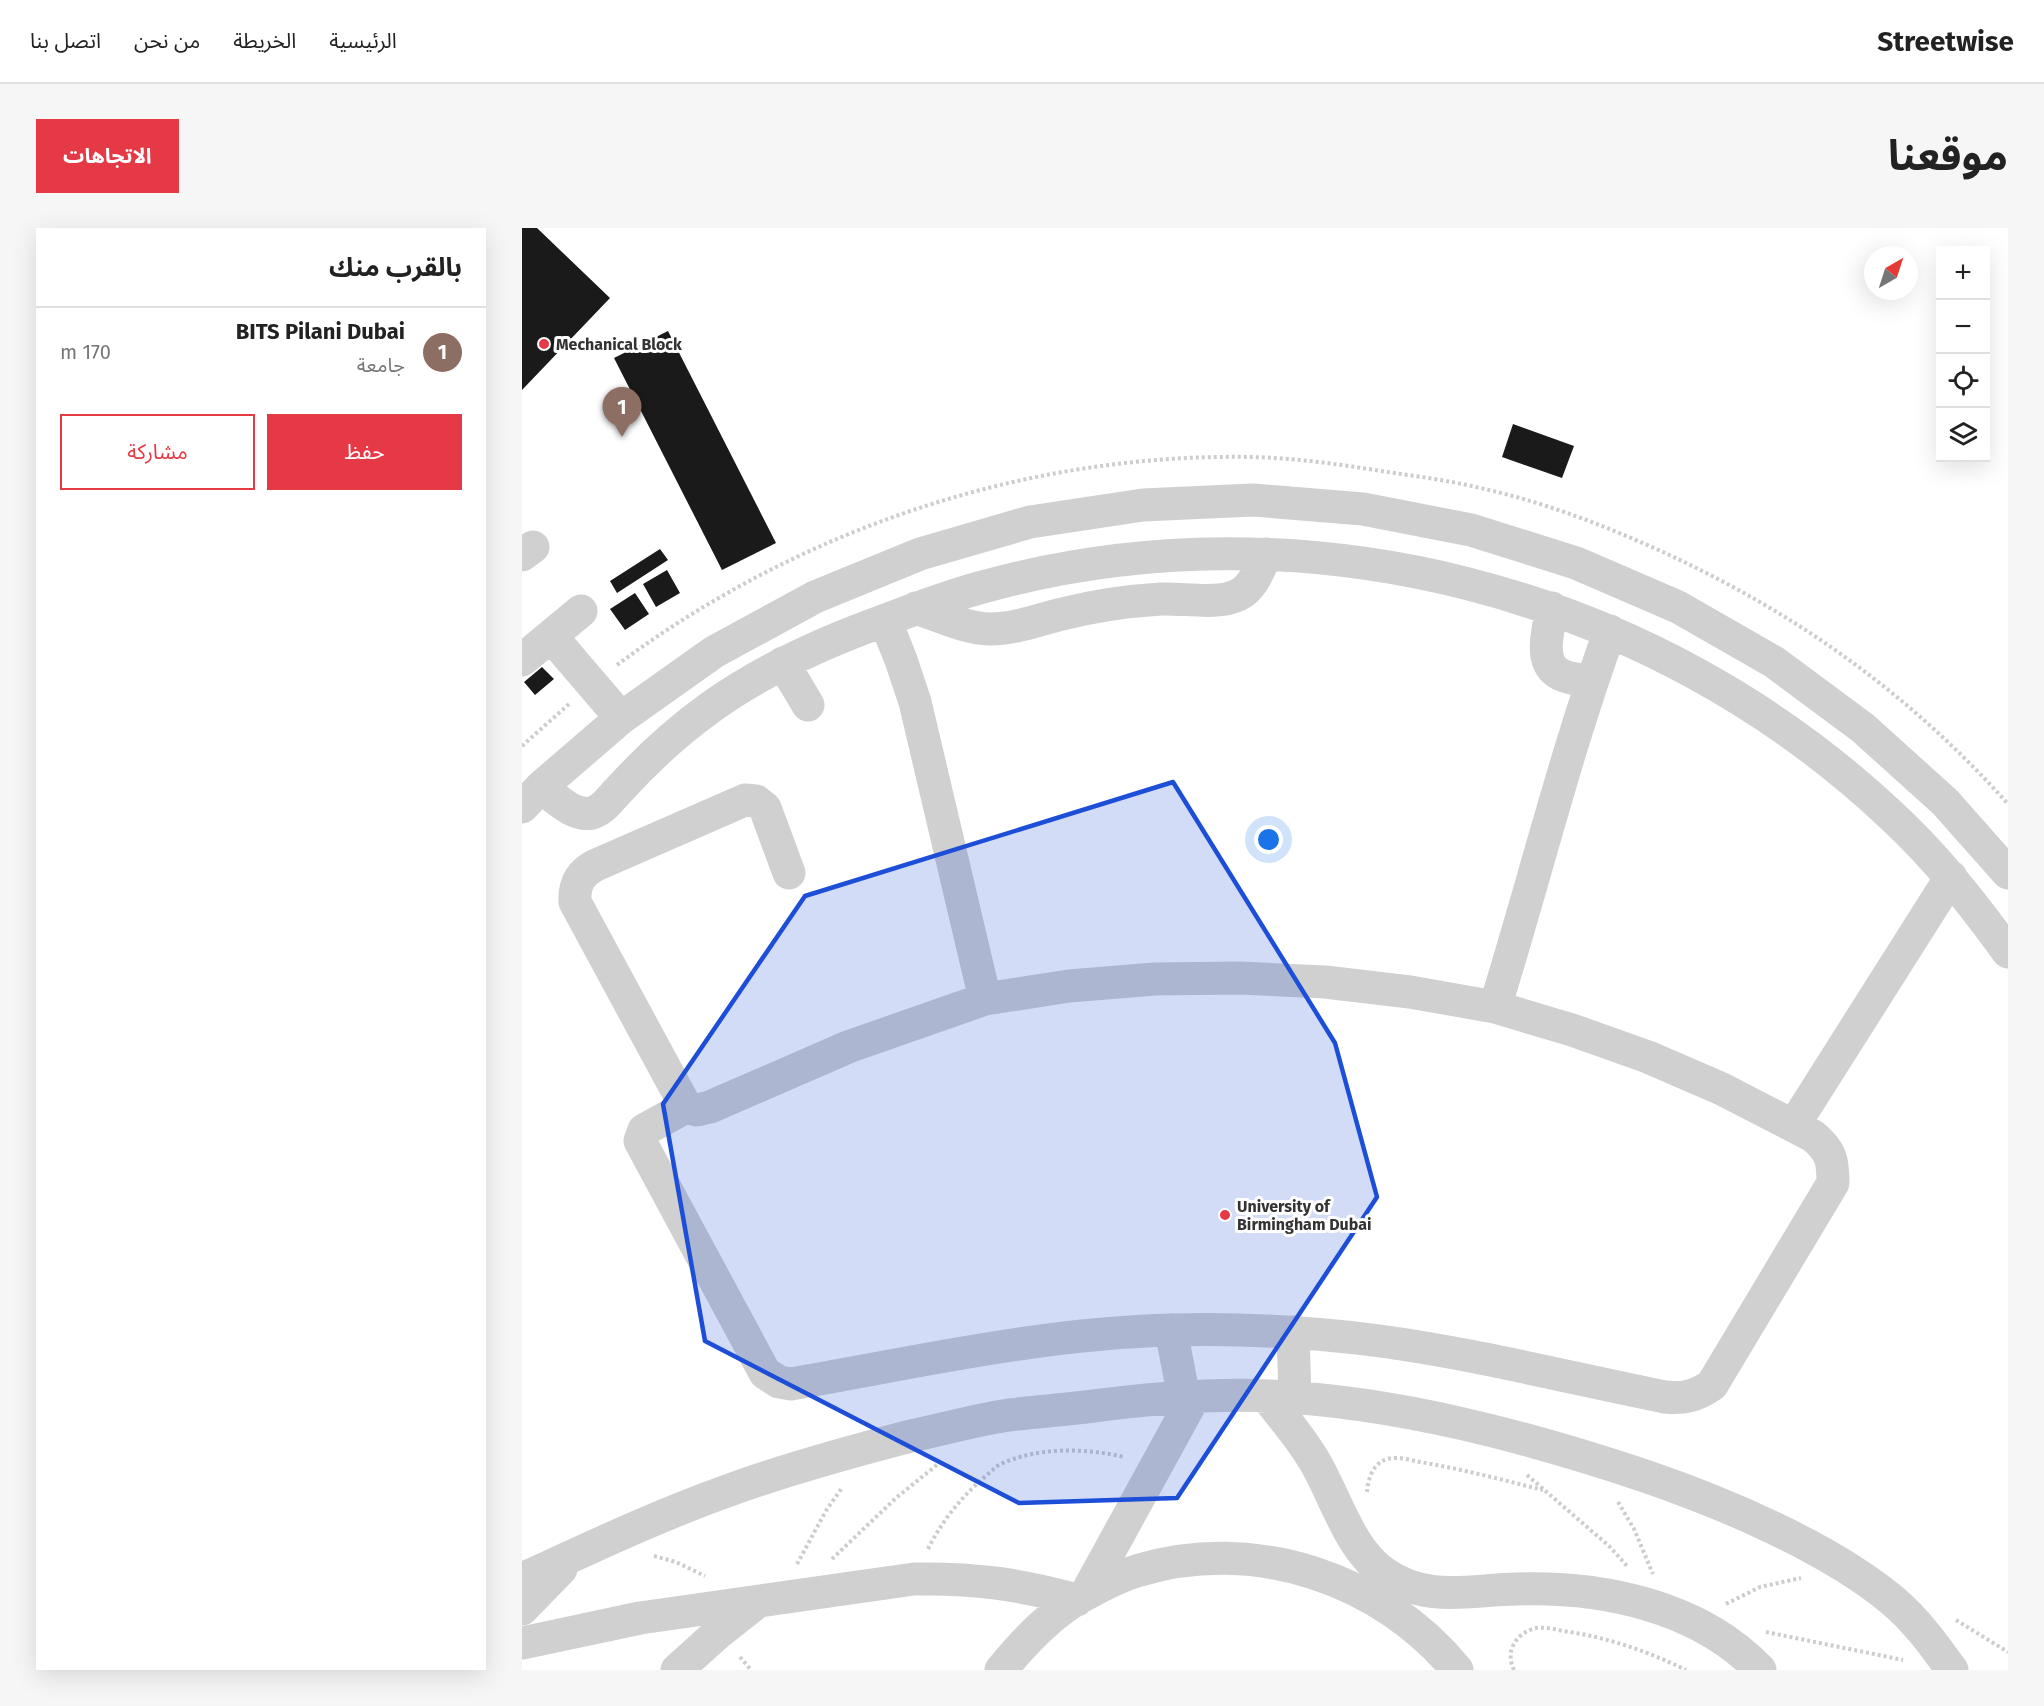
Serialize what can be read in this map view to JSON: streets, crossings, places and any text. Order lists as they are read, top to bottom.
{
  "places": ["Mechanical Block", "University of Birmingham Dubai"],
  "north": "top right",
  "page": {
    "header": "Streetwise",
    "nav": [
      "الرئيسية",
      "الخريطة",
      "من نحن",
      "اتصل بنا"
    ],
    "title": "موقعنا",
    "buttons": [
      "الاتجاهات",
      ["حفظ", "مشاركة"]
    ],
    "heading": "بالقرب منك",
    "map_buttons": ["+", "−"],
    "list": [
      {
        "mark": "1",
        "name": "BITS Pilani Dubai",
        "note": "جامعة",
        "value": "170 m"
      }
    ],
    "pins": "1"
  }
}
